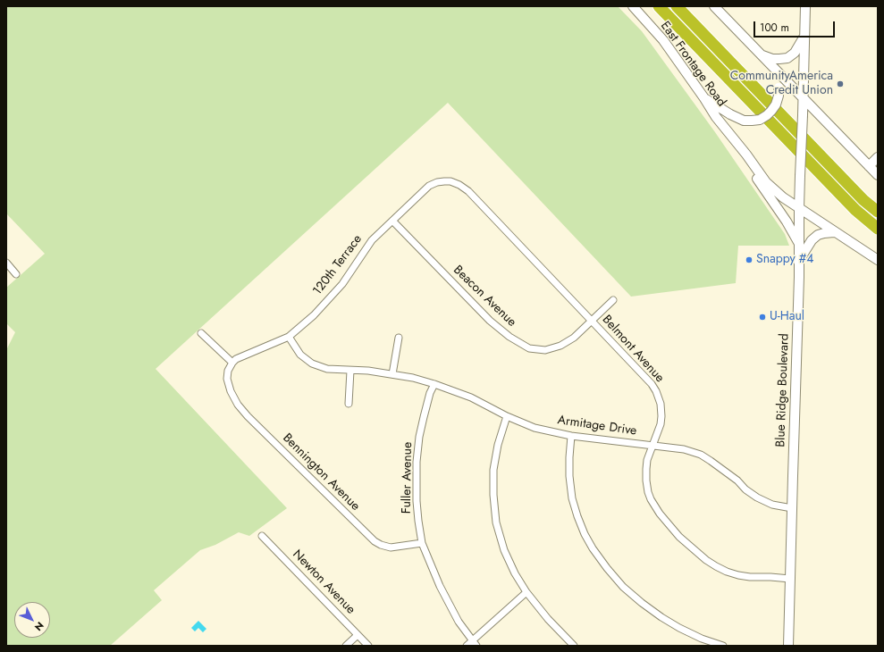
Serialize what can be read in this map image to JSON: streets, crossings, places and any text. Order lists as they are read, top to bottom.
{
  "streets": {
    "street": [
      "East Frontage Road",
      "120th Terrace",
      "Beacon Avenue",
      "Belmont Avenue",
      "Blue Ridge Boulevard",
      "Armitage Drive",
      "Bennington Avenue",
      "Fuller Avenue",
      "Newton Avenue"
    ]
  },
  "crossings": [
    ["East Frontage Road", "Blue Ridge Boulevard"],
    ["120th Terrace", "Beacon Avenue"],
    ["120th Terrace", "Belmont Avenue"],
    ["120th Terrace", "Armitage Drive"],
    ["120th Terrace", "Bennington Avenue"],
    ["Beacon Avenue", "Belmont Avenue"],
    ["Belmont Avenue", "Blue Ridge Boulevard"],
    ["Belmont Avenue", "Armitage Drive"],
    ["Blue Ridge Boulevard", "Armitage Drive"],
    ["Armitage Drive", "Fuller Avenue"],
    ["Bennington Avenue", "Fuller Avenue"]
  ],
  "places": ["CommunityAmerica Credit Union", "Snappy #4", "U-Haul"],
  "scale_bar": "100 m",
  "north": "bottom right"
}
